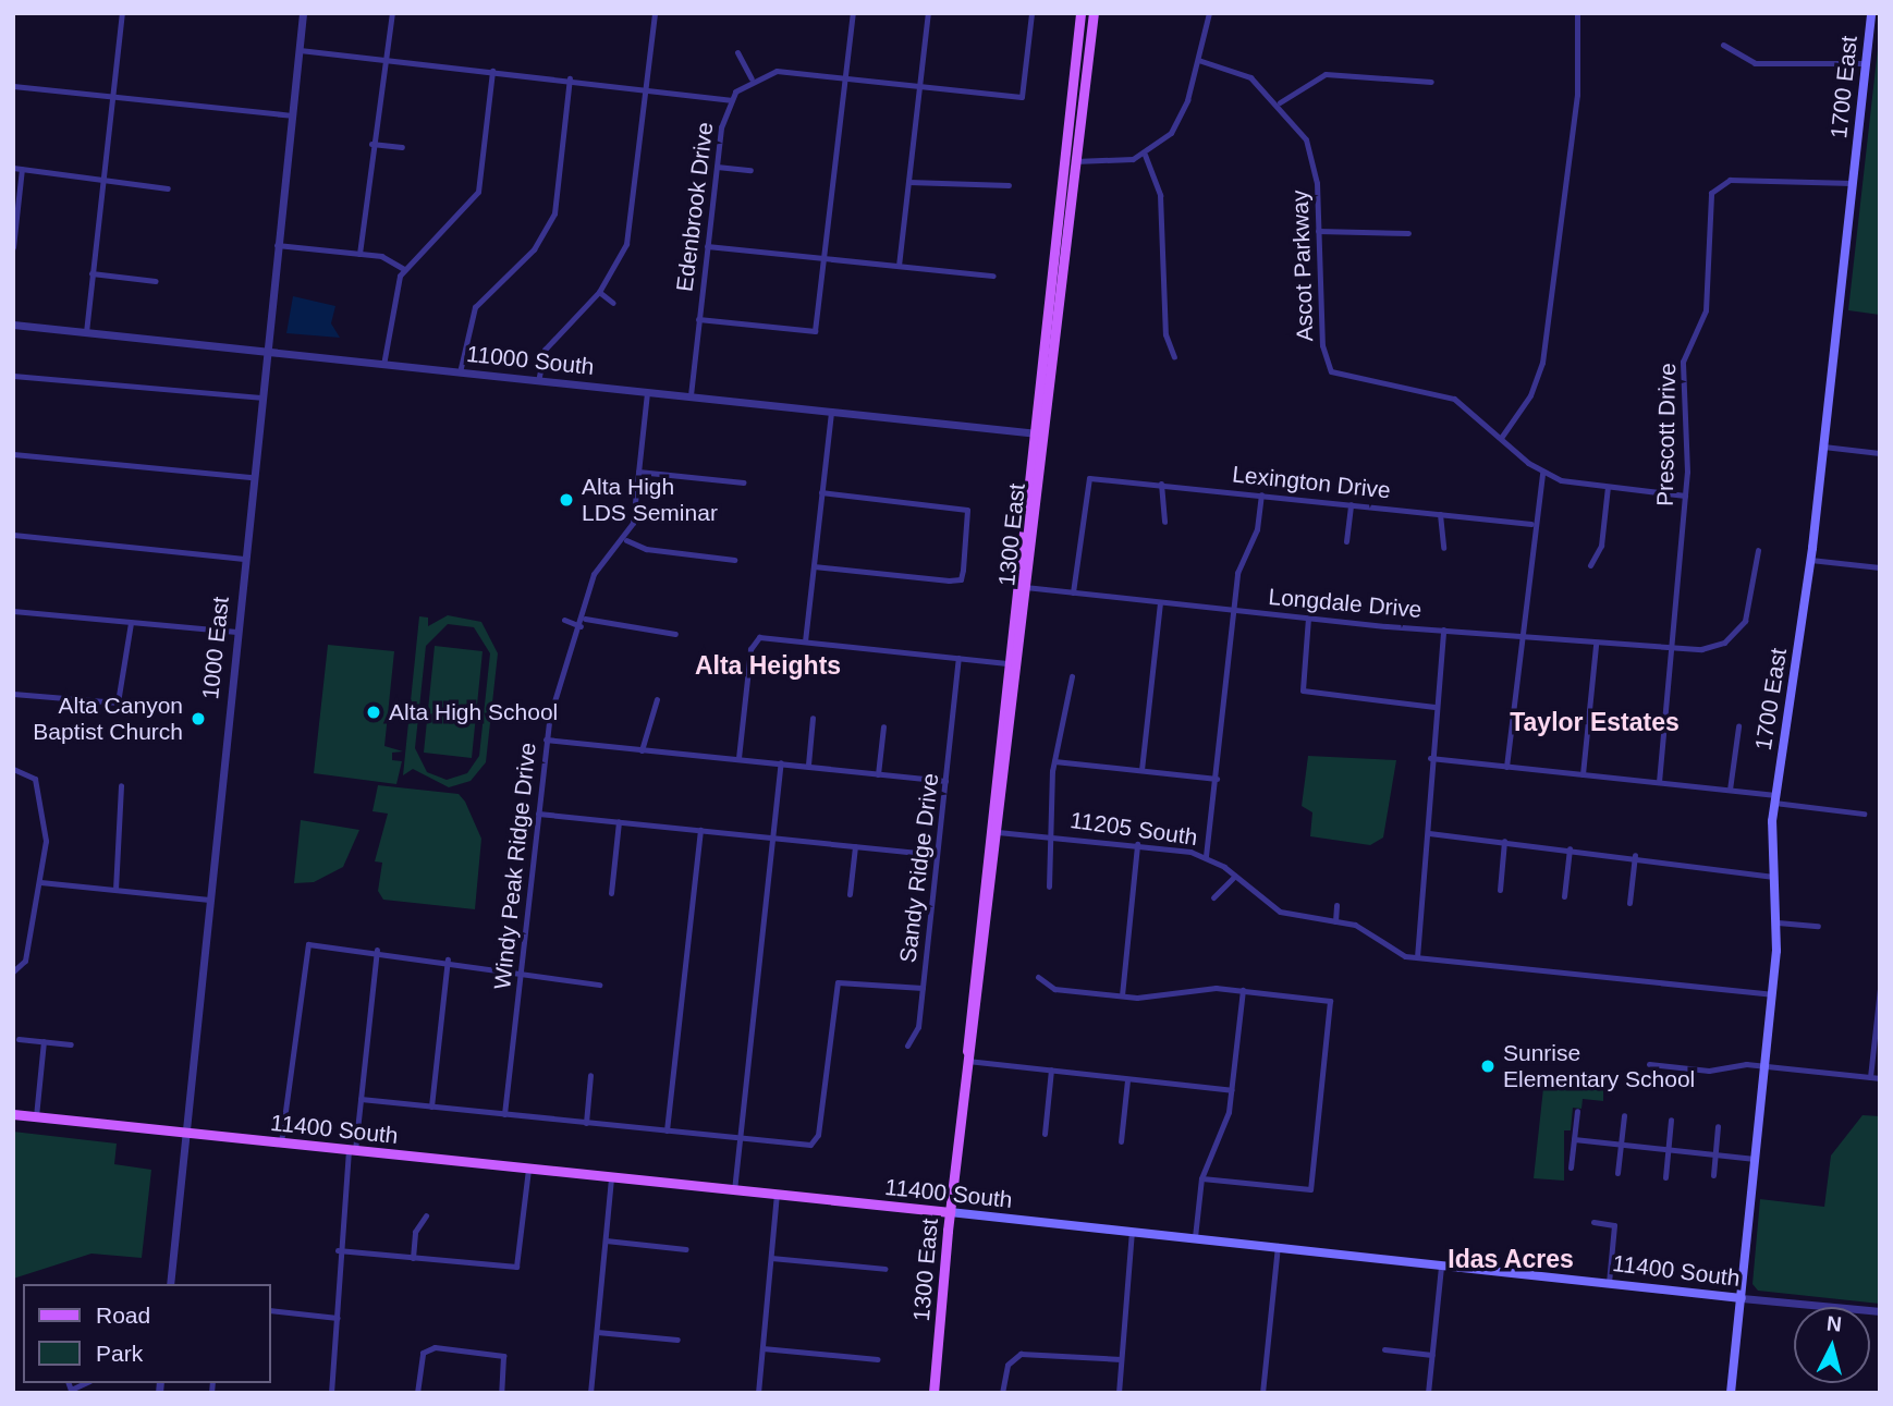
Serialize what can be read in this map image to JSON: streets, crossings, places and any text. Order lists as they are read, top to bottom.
{
  "streets": {
    "main road": ["1700 East", "1300 East", "11400 South"],
    "street": [
      "Edenbrook Drive",
      "Ascot Parkway",
      "11000 South",
      "Prescott Drive",
      "Lexington Drive",
      "Longdale Drive",
      "1000 East",
      "11205 South",
      "Windy Peak Ridge Drive",
      "Sandy Ridge Drive"
    ]
  },
  "crossings": [
    ["1700 East", "Prescott Drive"],
    ["1700 East", "11205 South"],
    ["1700 East", "11400 South"],
    ["Edenbrook Drive", "11000 South"],
    ["Ascot Parkway", "Prescott Drive"],
    ["11000 South", "1300 East"],
    ["11000 South", "1000 East"],
    ["Prescott Drive", "Longdale Drive"],
    ["Lexington Drive", "Longdale Drive"],
    ["1300 East", "Longdale Drive"],
    ["1300 East", "11205 South"],
    ["1300 East", "11400 South"],
    ["1000 East", "11400 South"]
  ],
  "districts": ["Alta Heights", "Taylor Estates", "Idas Acres"],
  "places": [
    "Alta High LDS Seminar",
    "Alta High School",
    "Alta Canyon Baptist Church",
    "Sunrise Elementary School"
  ],
  "legend": ["Road", "Park"],
  "north": "top"
}
